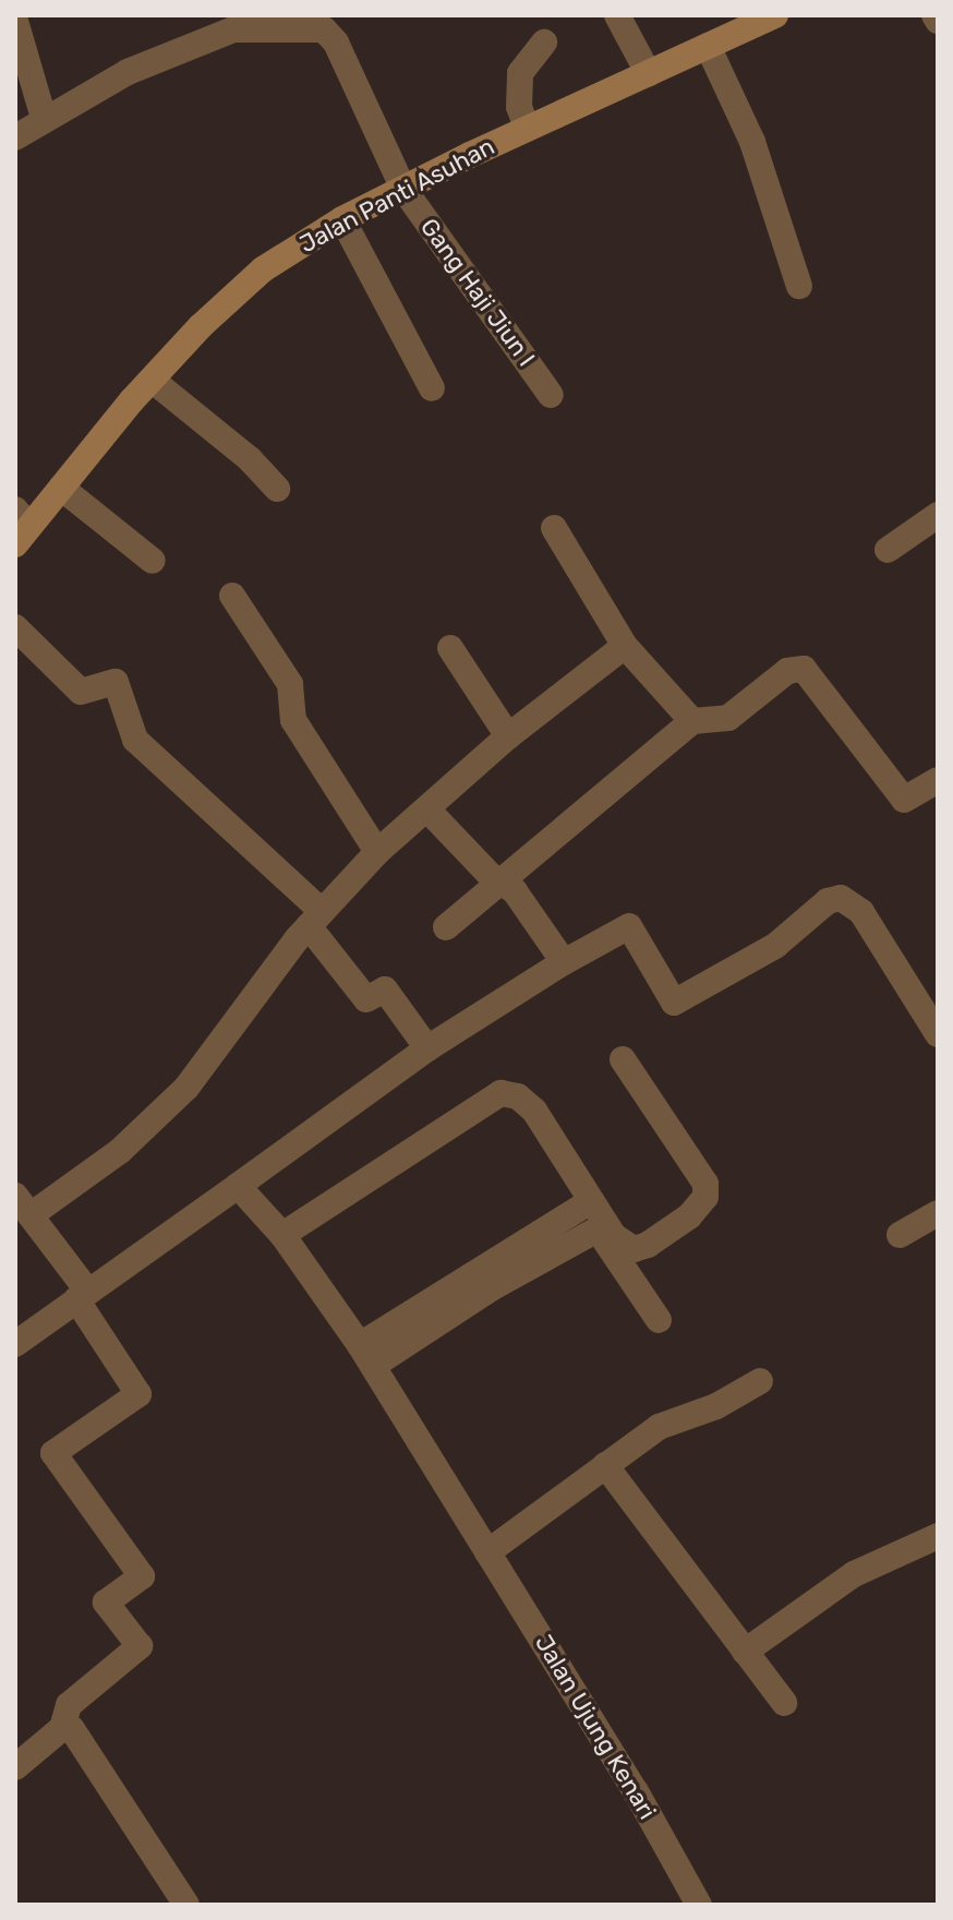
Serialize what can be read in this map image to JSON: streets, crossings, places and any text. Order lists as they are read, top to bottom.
{
  "streets": {
    "street": ["Jalan Panti Asuhan", "Gang Haji Jiun I", "Jalan Ujung Kenari"]
  },
  "crossings": [
    ["Jalan Panti Asuhan", "Gang Haji Jiun I"]
  ]
}
